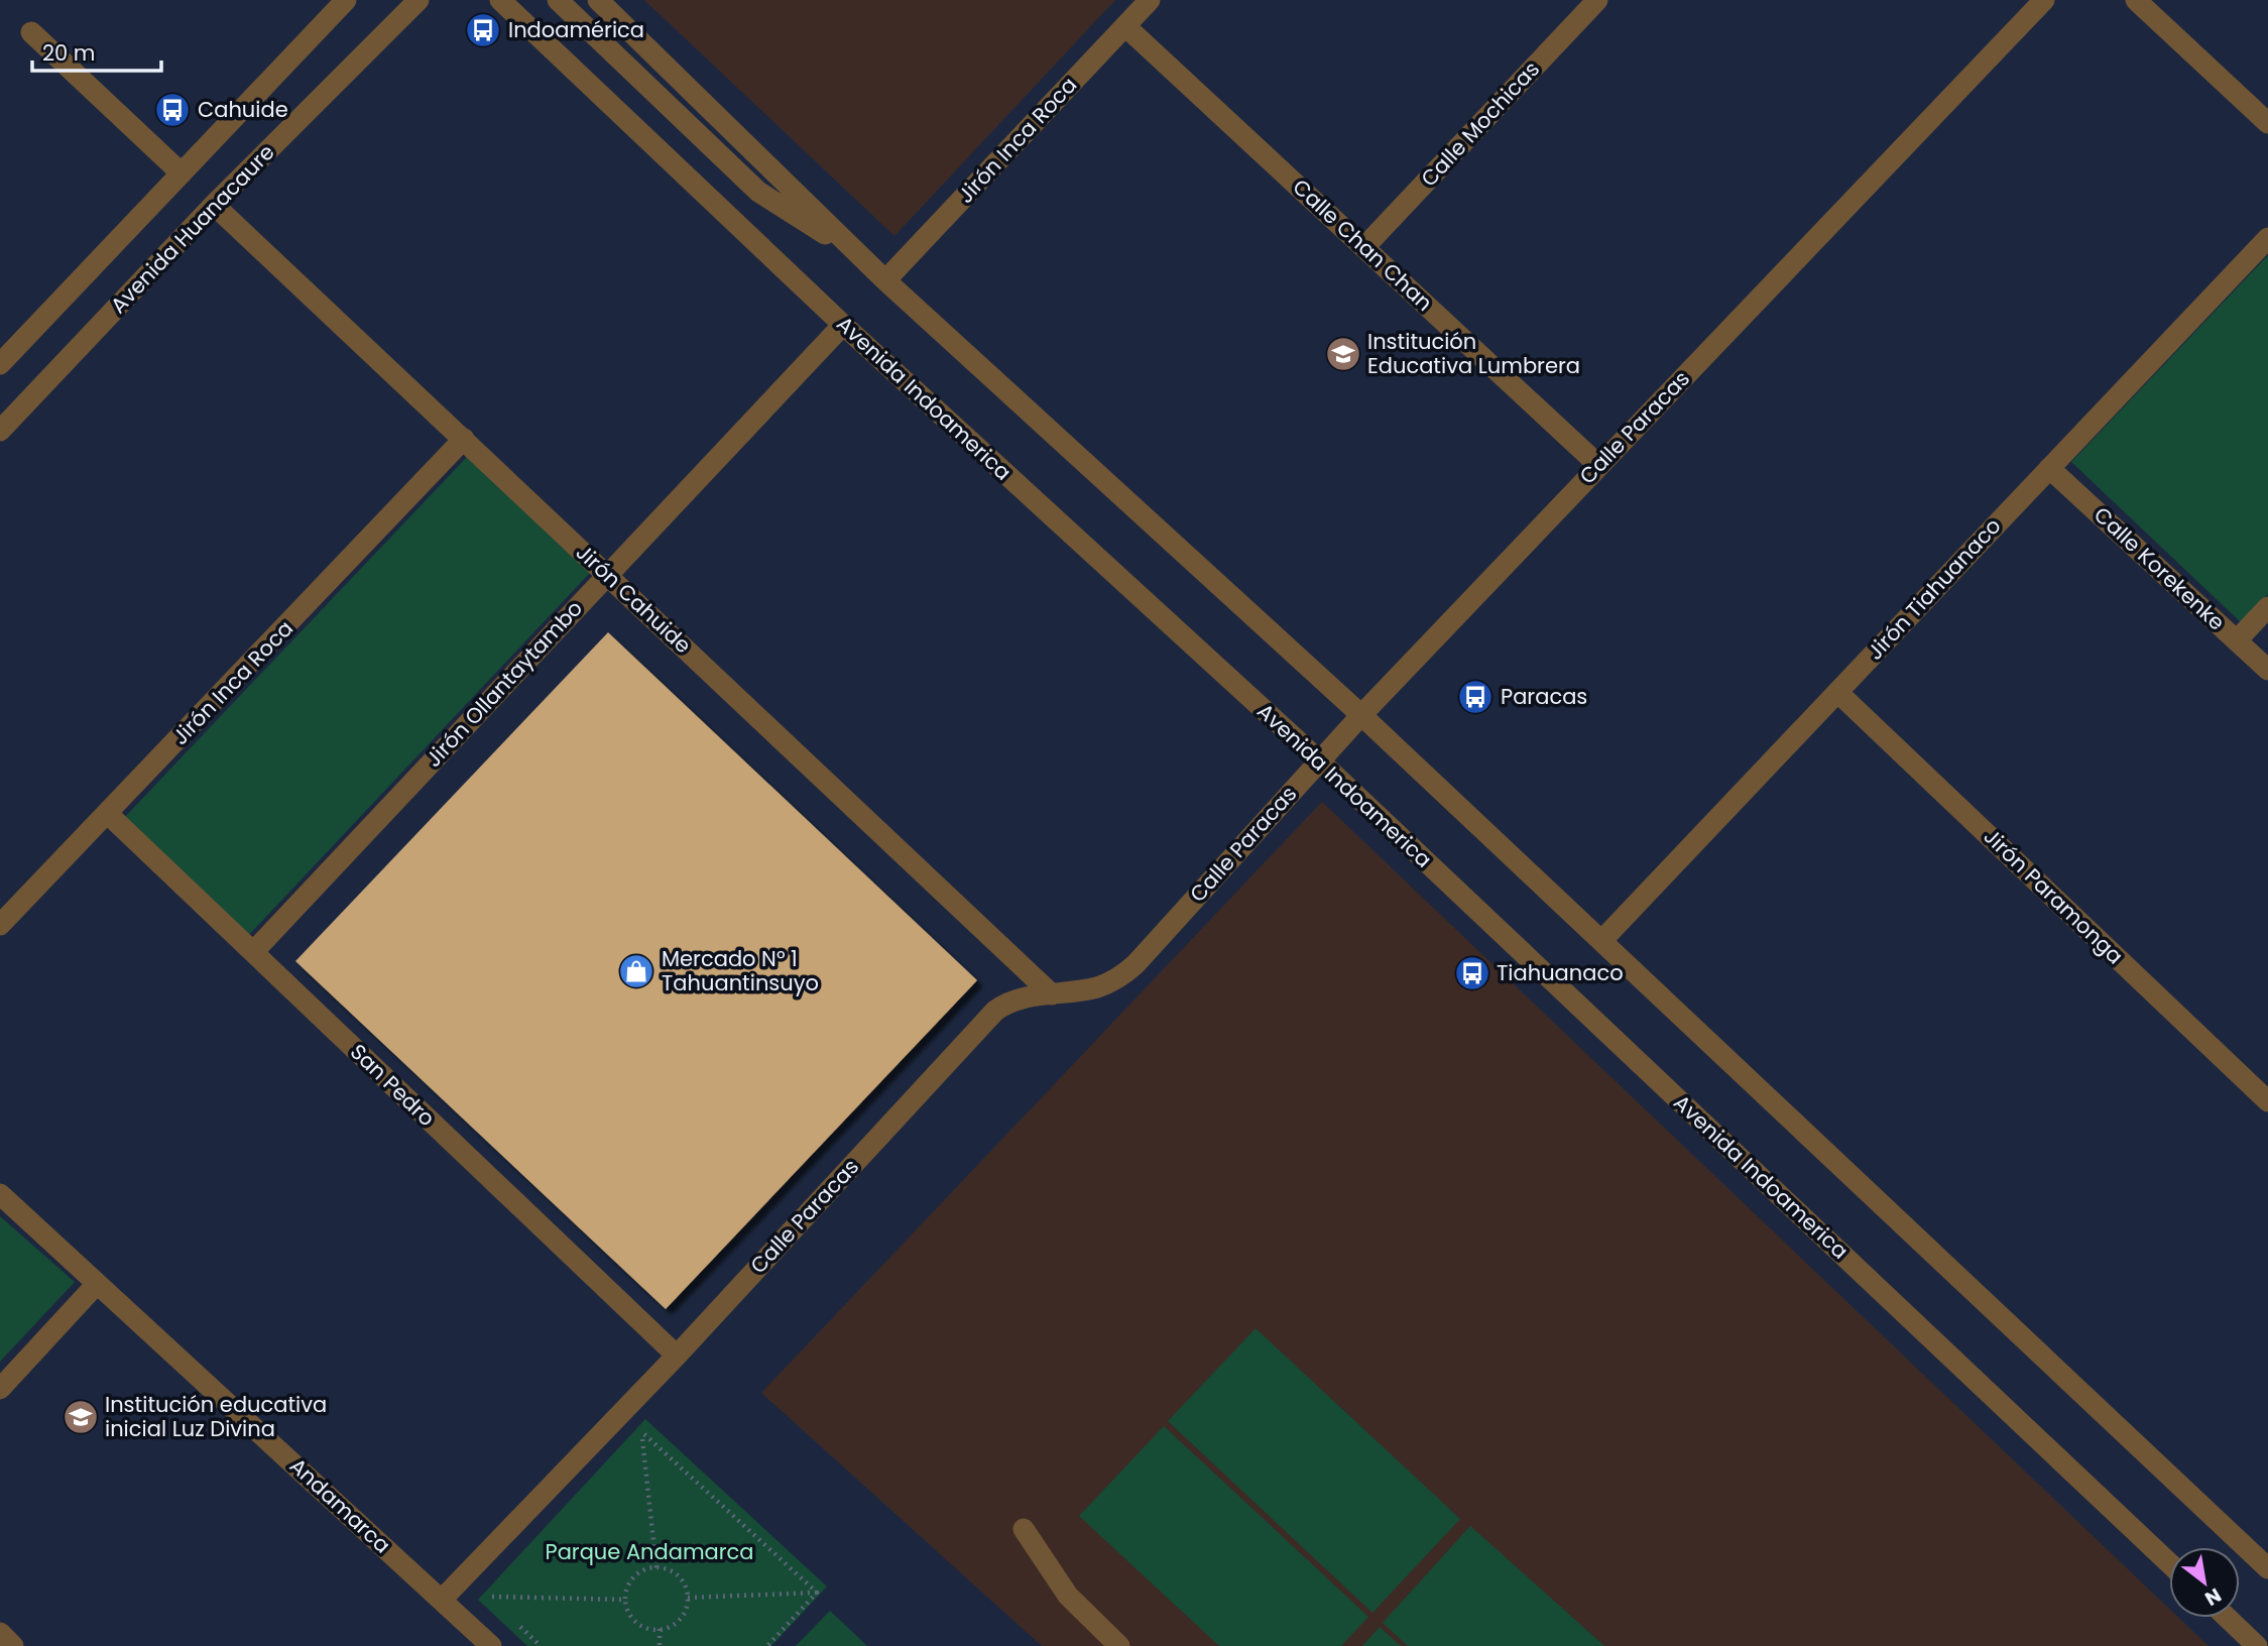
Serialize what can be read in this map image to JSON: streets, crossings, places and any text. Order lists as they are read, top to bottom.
{
  "streets": {
    "street": [
      "Calle Mochicas",
      "Jirón Inca Roca",
      "Avenida Huanacaure",
      "Calle Chan Chan",
      "Avenida Indoamerica",
      "Calle Paracas",
      "Calle Korekenke",
      "Jirón Tiahuanaco",
      "Jirón Cahuide",
      "Jirón Ollantaytambo",
      "Jirón Paramonga",
      "San Pedro",
      "Andamarca"
    ]
  },
  "crossings": [
    ["Calle Mochicas", "Calle Chan Chan"],
    ["Jirón Inca Roca", "Calle Chan Chan"],
    ["Jirón Inca Roca", "Jirón Cahuide"],
    ["Jirón Inca Roca", "San Pedro"],
    ["Avenida Huanacaure", "Jirón Cahuide"],
    ["Calle Chan Chan", "Calle Paracas"],
    ["Avenida Indoamerica", "Calle Paracas"],
    ["Avenida Indoamerica", "Jirón Ollantaytambo"],
    ["Calle Paracas", "Jirón Cahuide"],
    ["Calle Paracas", "San Pedro"],
    ["Calle Paracas", "Andamarca"],
    ["Calle Korekenke", "Jirón Tiahuanaco"],
    ["Jirón Tiahuanaco", "Jirón Paramonga"],
    ["Jirón Cahuide", "Jirón Ollantaytambo"],
    ["Jirón Ollantaytambo", "San Pedro"]
  ],
  "parks": ["Parque Andamarca"],
  "places": {
    "bus stop": [
      "Indoamérica",
      "Cahuide",
      "Paracas",
      "Tiahuanaco"
    ],
    "school or university": ["Institución Educativa Lumbrera", "Institución educativa inicial Luz Divina"],
    "shop": ["Mercado N° 1 Tahuantinsuyo"]
  },
  "scale_bar": "20 m",
  "north": "bottom right"
}
